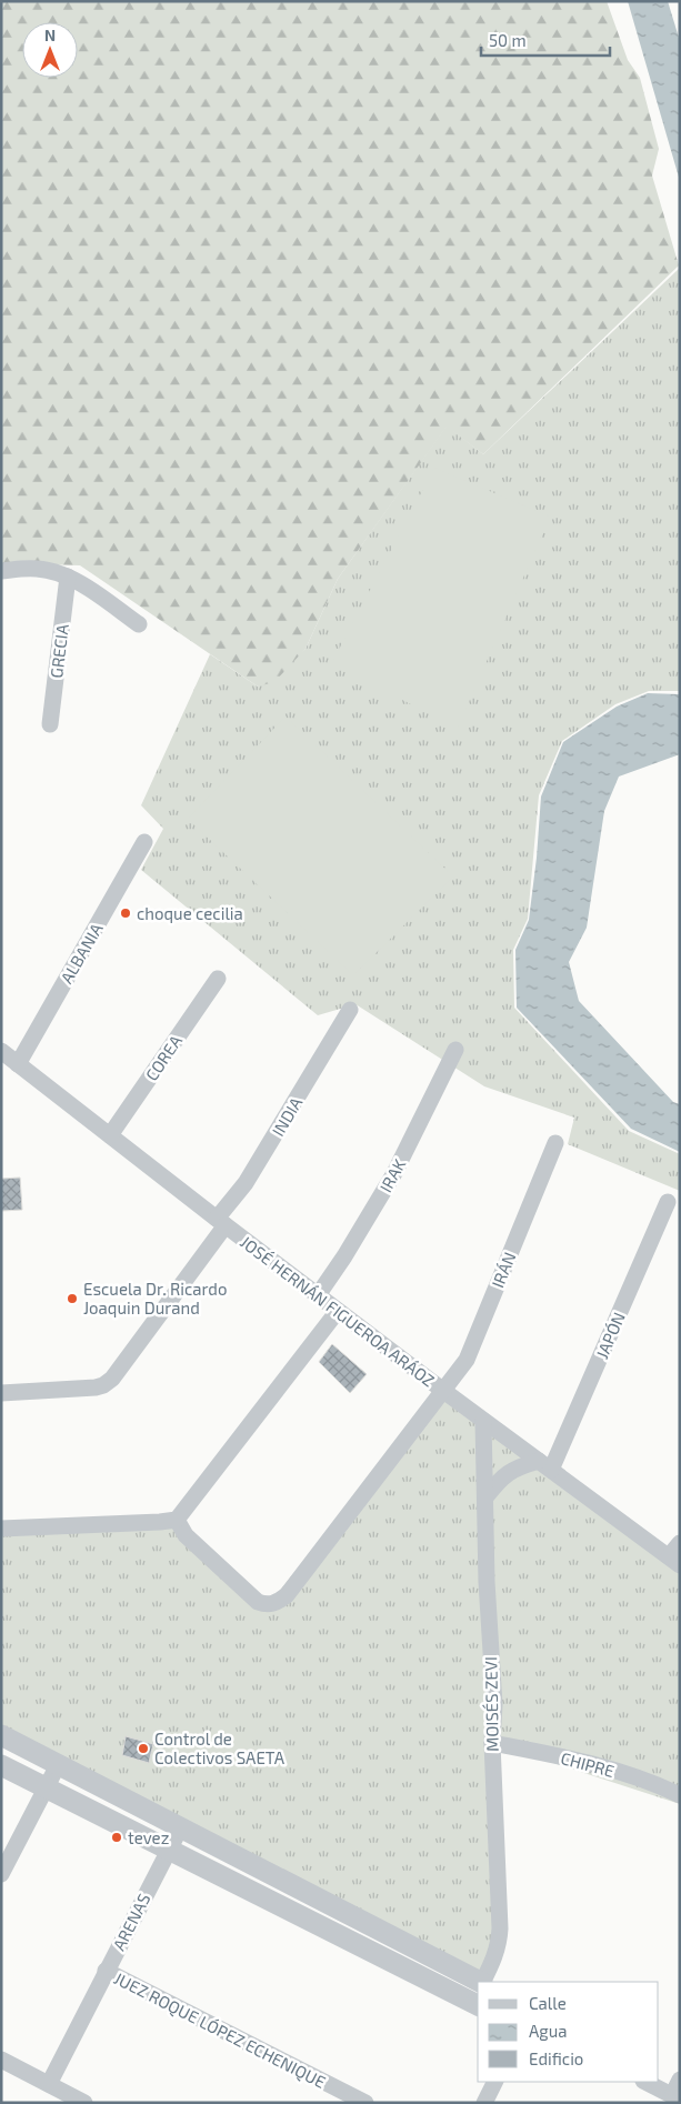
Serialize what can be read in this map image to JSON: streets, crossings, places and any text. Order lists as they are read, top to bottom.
{
  "streets": {
    "street": [
      "GRECIA",
      "ALBANIA",
      "COREA",
      "INDIA",
      "IRAK",
      "IRÁN",
      "JOSÉ HERNÁN FIGUEROA ARÁOZ",
      "JAPÓN",
      "MOISÉS ZEVI",
      "CHIPRE",
      "ARENAS",
      "JUEZ ROQUE LÓPEZ ECHENIQUE"
    ]
  },
  "crossings": [
    ["ALBANIA", "JOSÉ HERNÁN FIGUEROA ARÁOZ"],
    ["COREA", "JOSÉ HERNÁN FIGUEROA ARÁOZ"],
    ["INDIA", "JOSÉ HERNÁN FIGUEROA ARÁOZ"],
    ["IRAK", "JOSÉ HERNÁN FIGUEROA ARÁOZ"],
    ["IRÁN", "JOSÉ HERNÁN FIGUEROA ARÁOZ"],
    ["JOSÉ HERNÁN FIGUEROA ARÁOZ", "JAPÓN"],
    ["JOSÉ HERNÁN FIGUEROA ARÁOZ", "MOISÉS ZEVI"],
    ["MOISÉS ZEVI", "CHIPRE"],
    ["ARENAS", "JUEZ ROQUE LÓPEZ ECHENIQUE"]
  ],
  "places": [
    "choque cecilia",
    "Escuela Dr. Ricardo Joaquin Durand",
    "Control de Colectivos SAETA",
    "tevez"
  ],
  "legend": ["Calle", "Agua", "Edificio"],
  "scale_bar": "50 m",
  "north": "top"
}
